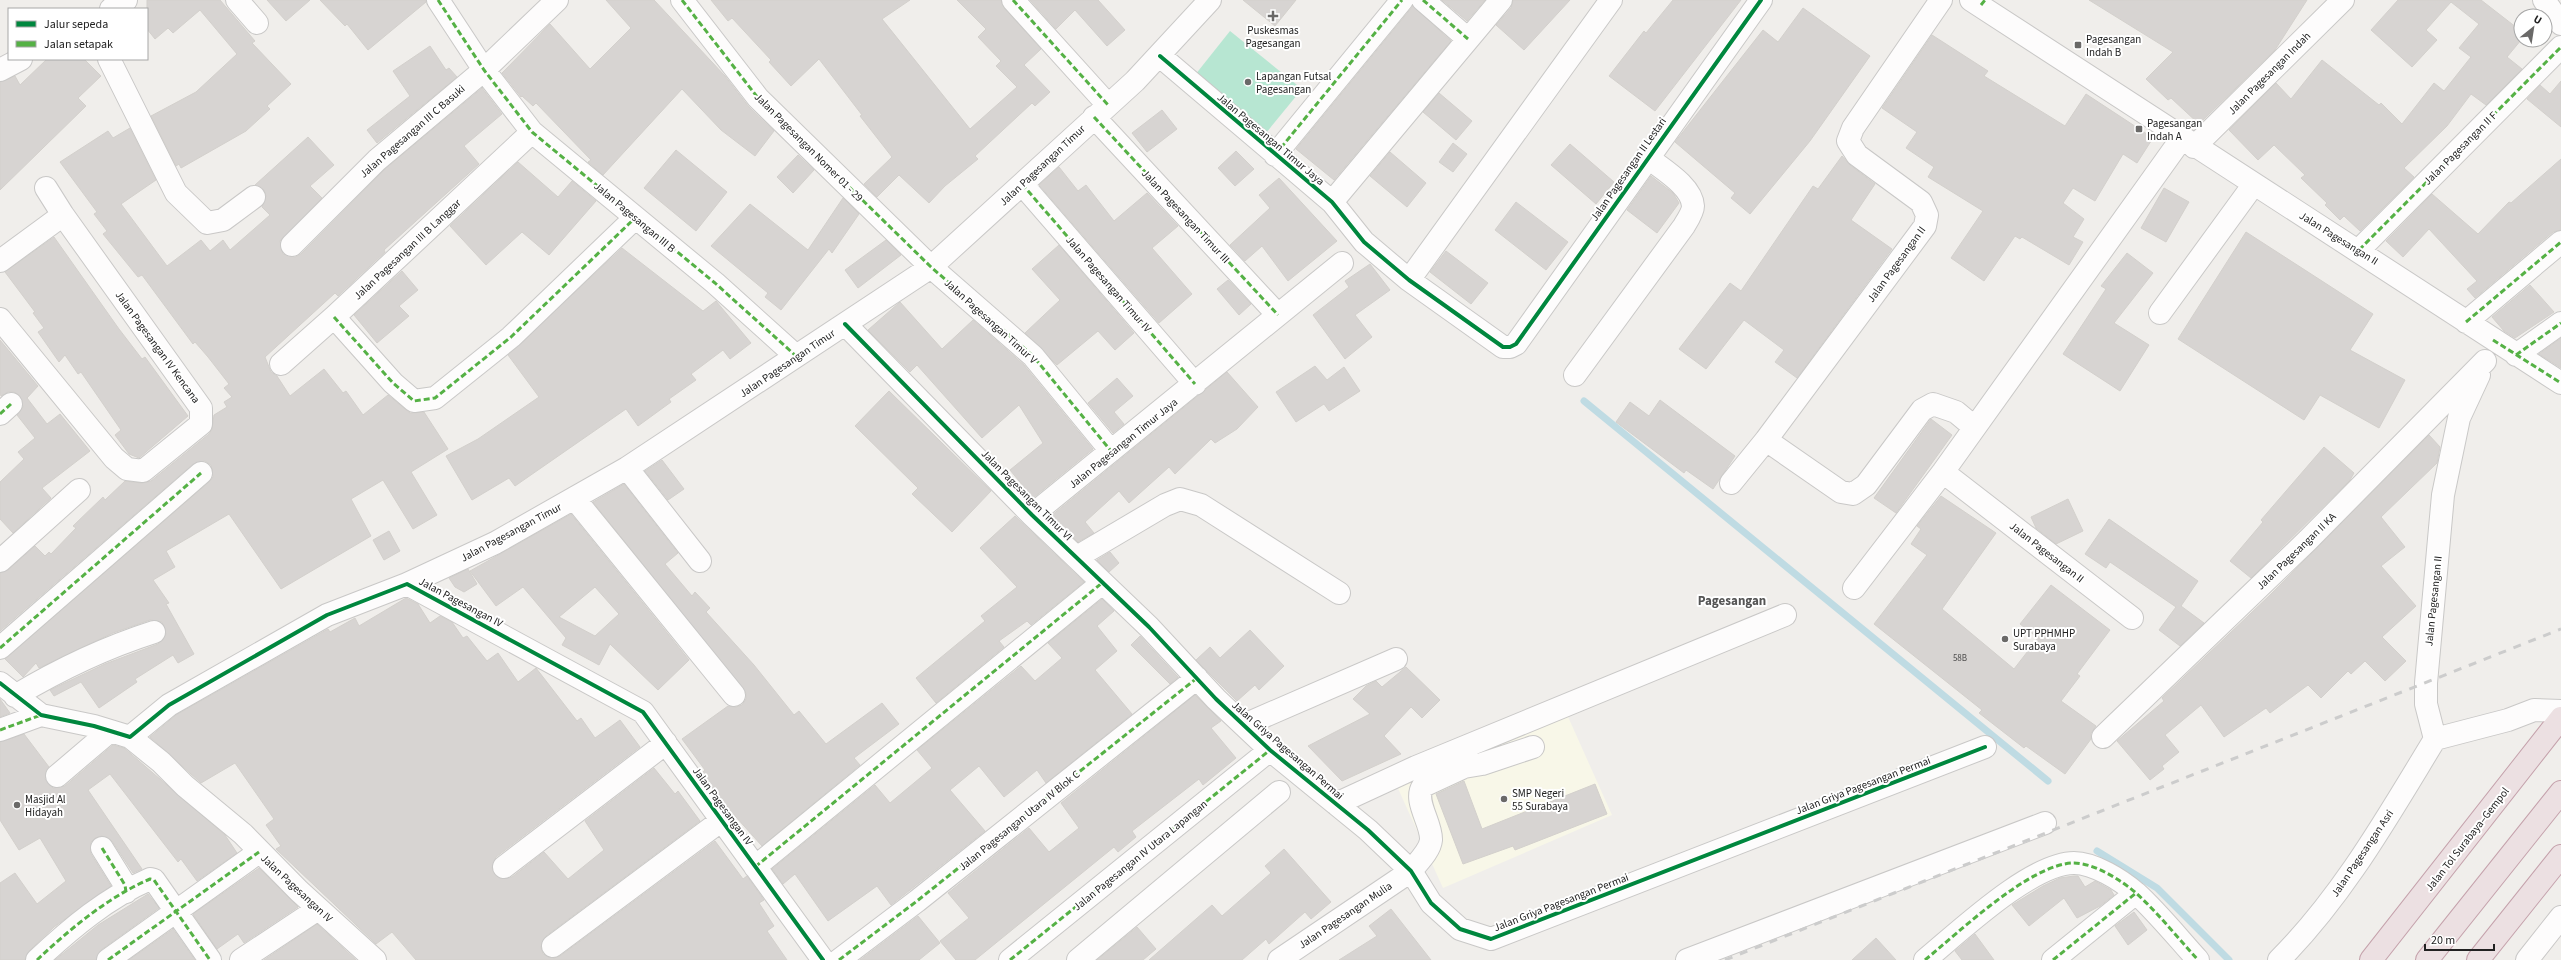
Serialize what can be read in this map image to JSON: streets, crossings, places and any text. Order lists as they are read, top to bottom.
{
  "streets": {
    "highway": ["Jalan Tol Surabaya–Gempol"],
    "street": [
      "Jalan Pagesangan Indah",
      "Jalan Pagesangan III C Basuki",
      "Jalan Pagesangan Timur Jaya",
      "Jalan Pagesangan Nomer 01 - 29",
      "Jalan Pagesangan II F",
      "Jalan Pagesangan Timur",
      "Jalan Pagesangan II Lestari",
      "Jalan Pagesangan Timur III",
      "Jalan Pagesangan III B",
      "Jalan Pagesangan II",
      "Jalan Pagesangan III B Langgar",
      "Jalan Pagesangan Timur IV",
      "Jalan Pagesangan Timur V",
      "Jalan Pagesangan IV Kencana",
      "Jalan Pagesangan Timur VI",
      "Jalan Pagesangan II KA",
      "Jalan Pagesangan IV",
      "Jalan Griya Pagesangan Permai",
      "Jalan Pagesangan Utara IV Blok C",
      "Jalan Pagesangan Asri",
      "Jalan Pagesangan IV Utara Lapangan",
      "Jalan Pagesangan Mulia"
    ]
  },
  "crossings": [
    ["Jalan Pagesangan Indah", "Jalan Pagesangan II"],
    ["Jalan Pagesangan III C Basuki", "Jalan Pagesangan III B"],
    ["Jalan Pagesangan Timur Jaya", "Jalan Pagesangan Timur"],
    ["Jalan Pagesangan Timur Jaya", "Jalan Pagesangan II Lestari"],
    ["Jalan Pagesangan Timur Jaya", "Jalan Pagesangan Timur III"],
    ["Jalan Pagesangan Timur Jaya", "Jalan Pagesangan Timur IV"],
    ["Jalan Pagesangan Timur Jaya", "Jalan Pagesangan Timur V"],
    ["Jalan Pagesangan Timur Jaya", "Jalan Pagesangan Timur VI"],
    ["Jalan Pagesangan Nomer 01 - 29", "Jalan Pagesangan Timur"],
    ["Jalan Pagesangan Nomer 01 - 29", "Jalan Pagesangan Timur V"],
    ["Jalan Pagesangan II F", "Jalan Pagesangan II"],
    ["Jalan Pagesangan Timur", "Jalan Pagesangan Timur III"],
    ["Jalan Pagesangan Timur", "Jalan Pagesangan III B"],
    ["Jalan Pagesangan Timur", "Jalan Pagesangan Timur IV"],
    ["Jalan Pagesangan Timur", "Jalan Pagesangan Timur V"],
    ["Jalan Pagesangan Timur", "Jalan Pagesangan Timur VI"],
    ["Jalan Pagesangan Timur", "Jalan Pagesangan IV"],
    ["Jalan Pagesangan III B", "Jalan Pagesangan III B Langgar"],
    ["Jalan Pagesangan II", "Jalan Pagesangan II KA"],
    ["Jalan Pagesangan II", "Jalan Pagesangan Asri"],
    ["Jalan Pagesangan Timur VI", "Jalan Griya Pagesangan Permai"],
    ["Jalan Pagesangan Timur VI", "Jalan Pagesangan Utara IV Blok C"],
    ["Jalan Griya Pagesangan Permai", "Jalan Pagesangan Utara IV Blok C"],
    ["Jalan Griya Pagesangan Permai", "Jalan Pagesangan IV Utara Lapangan"],
    ["Jalan Griya Pagesangan Permai", "Jalan Pagesangan Mulia"]
  ],
  "districts": ["Pagesangan"],
  "places": {
    "health": ["Puskesmas Pagesangan"],
    "transit": ["Pagesangan Indah B", "Pagesangan Indah A"],
    "other": [
      "Lapangan Futsal Pagesangan",
      "UPT PPHMHP Surabaya",
      "SMP Negeri 55 Surabaya",
      "Masjid Al Hidayah"
    ]
  },
  "house_numbers": ["58B"],
  "legend": ["Jalur sepeda", "Jalan setapak"],
  "scale_bar": "20 m",
  "north": "top right"
}
